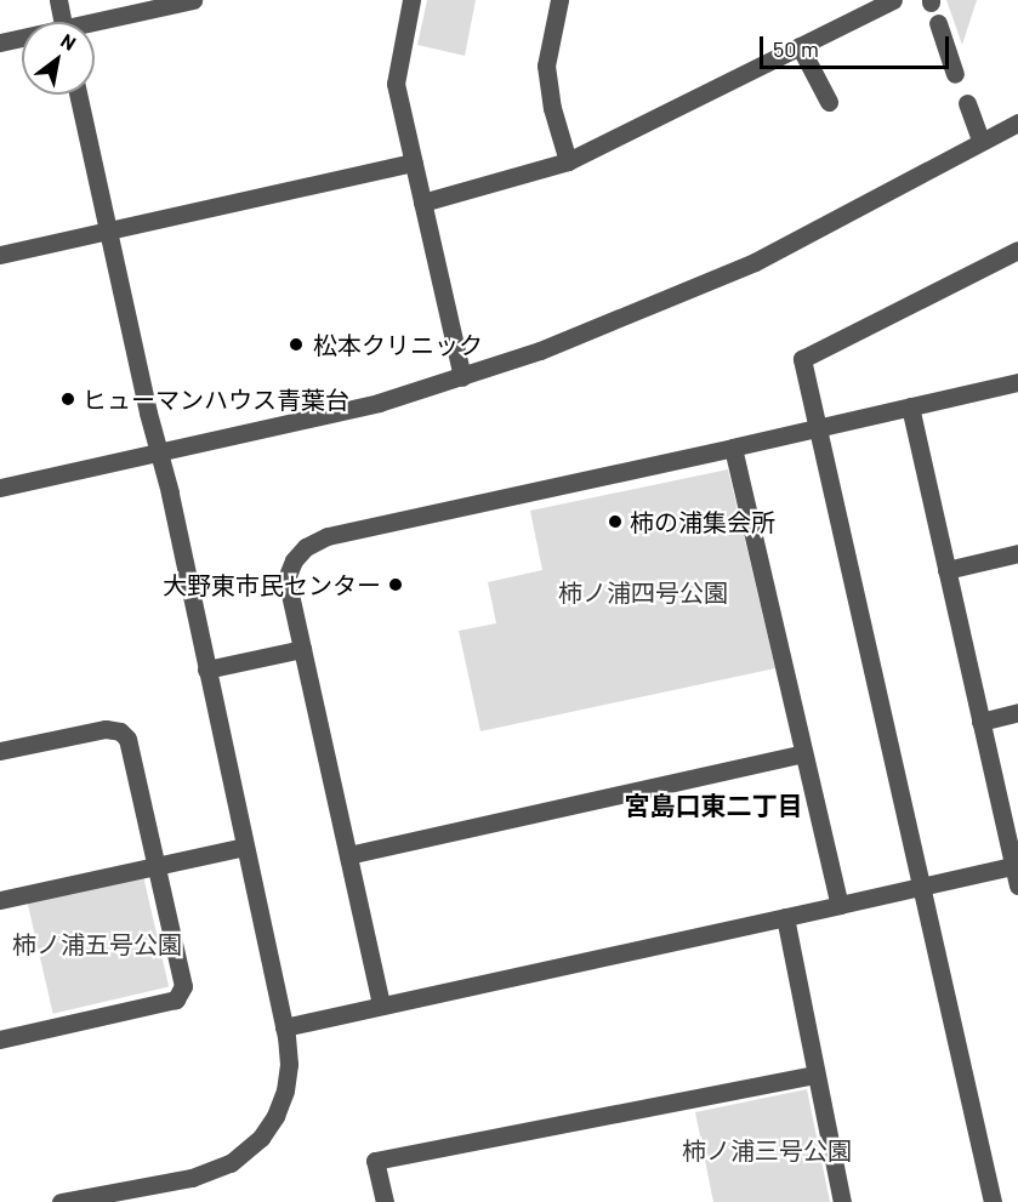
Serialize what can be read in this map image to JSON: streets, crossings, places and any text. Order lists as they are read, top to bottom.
{
  "districts": ["宮島口東二丁目"],
  "parks": ["柿ノ浦四号公園", "柿ノ浦五号公園", "柿ノ浦三号公園"],
  "places": [
    "松本クリニック",
    "ヒューマンハウス青葉台",
    "柿の浦集会所",
    "大野東市民センター"
  ],
  "scale_bar": "50 m",
  "north": "top right"
}
